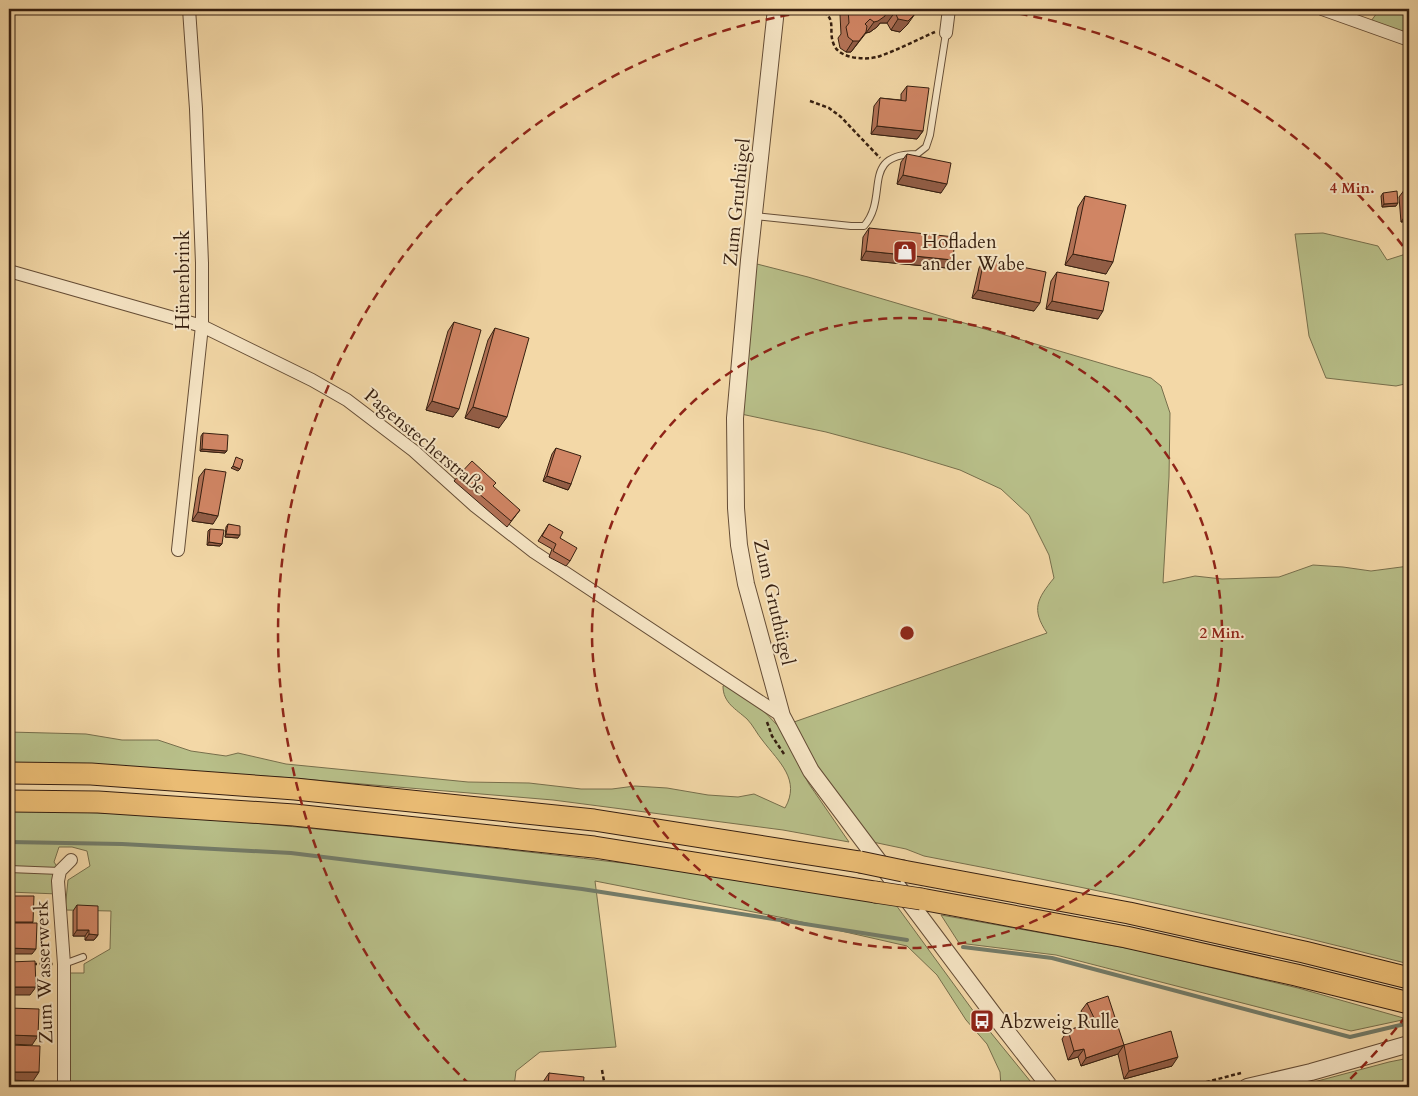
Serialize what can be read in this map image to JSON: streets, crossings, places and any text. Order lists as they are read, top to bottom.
{
  "streets": {
    "street": [
      "Zum Gruthügel",
      "Hünenbrink",
      "Pagenstecherstraße",
      "Zum Wasserwerk"
    ]
  },
  "crossings": [
    ["Zum Gruthügel", "Pagenstecherstraße"],
    ["Hünenbrink", "Pagenstecherstraße"]
  ],
  "places": {
    "shop": ["Hofladen an der Wabe"],
    "bus stop": ["Abzweig Rulle"]
  },
  "rings": ["4 Min.", "2 Min."]
}
